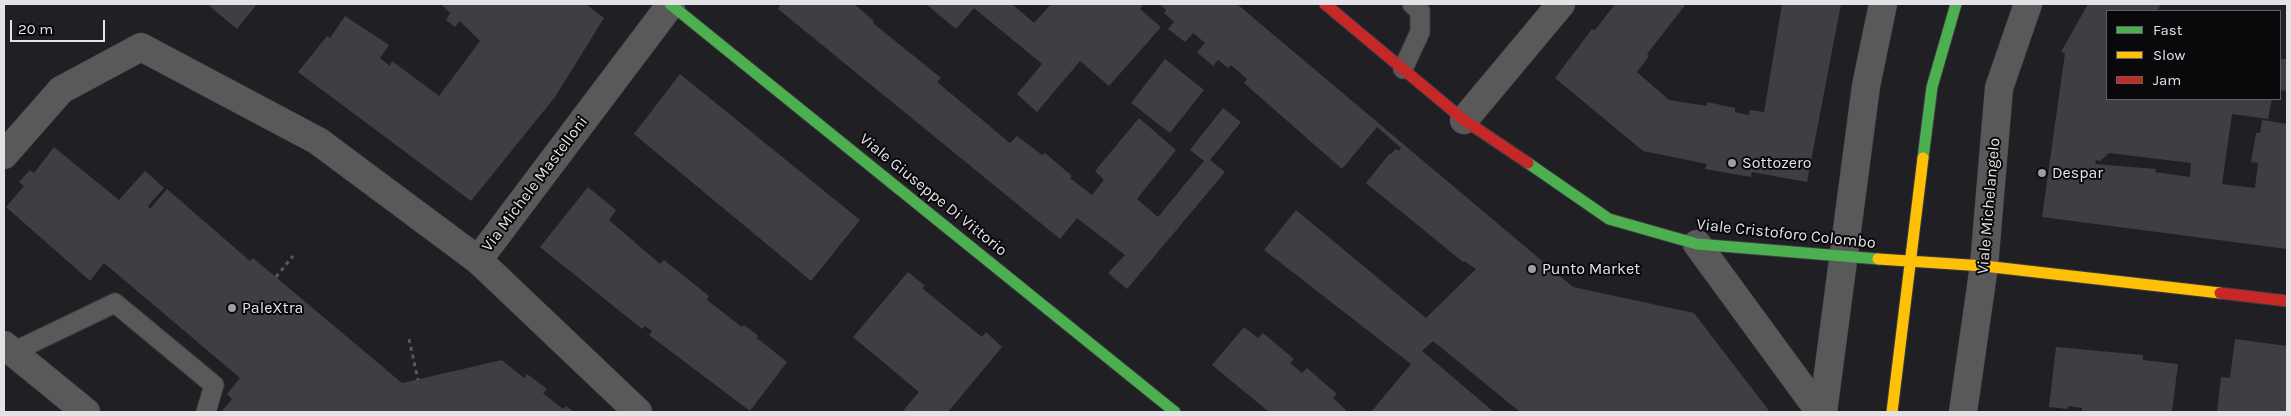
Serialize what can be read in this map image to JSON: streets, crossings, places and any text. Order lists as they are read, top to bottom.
{
  "streets": {
    "street": [
      "Via Michele Mastelloni",
      "Viale Giuseppe Di Vittorio",
      "Viale Michelangelo",
      "Viale Cristoforo Colombo"
    ]
  },
  "crossings": [
    ["Via Michele Mastelloni", "Viale Giuseppe Di Vittorio"],
    ["Viale Michelangelo", "Viale Cristoforo Colombo"]
  ],
  "places": [
    "Sottozero",
    "Despar",
    "Punto Market",
    "PaleXtra"
  ],
  "legend": ["Fast", "Slow", "Jam"],
  "scale_bar": "20 m"
}
